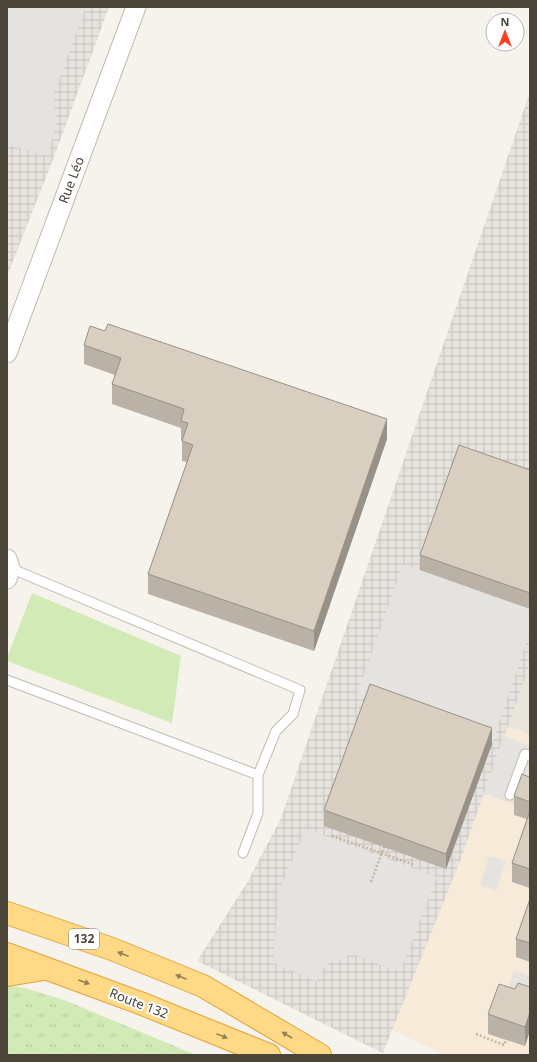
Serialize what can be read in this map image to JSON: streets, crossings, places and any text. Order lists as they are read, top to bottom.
{
  "streets": {
    "highway": ["132", "Route 132"],
    "street": ["Rue Léo"]
  },
  "north": "top"
}
